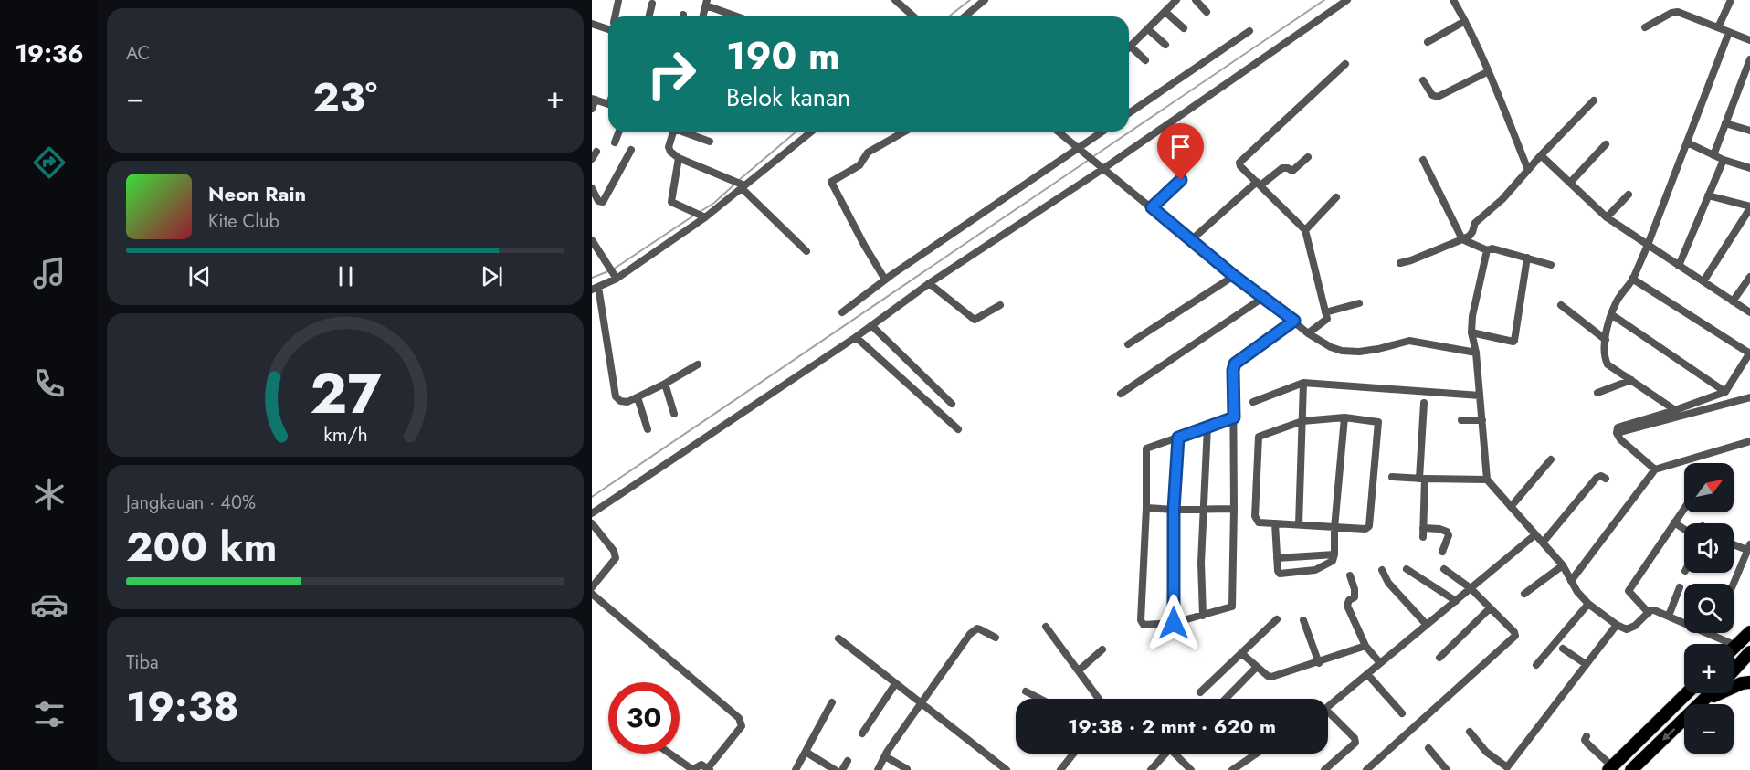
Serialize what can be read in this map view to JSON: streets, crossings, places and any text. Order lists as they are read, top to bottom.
{
  "north": "top right",
  "page": {
    "tabs": "19:36",
    "tile": [
      "AC",
      ["Jangkauan · 40%", "200 km"],
      ["Tiba", "19:38"]
    ],
    "turn": ["190 m", "Belok kanan"],
    "heat": ["−", "23°", "+"],
    "song": ["Neon Rain", "Kite Club"],
    "map_buttons": ["+", "−"],
    "limit": "30",
    "trip": "19:38 · 2 mnt · 620 m",
    "gauge": ["27", "km/h"]
  }
}
